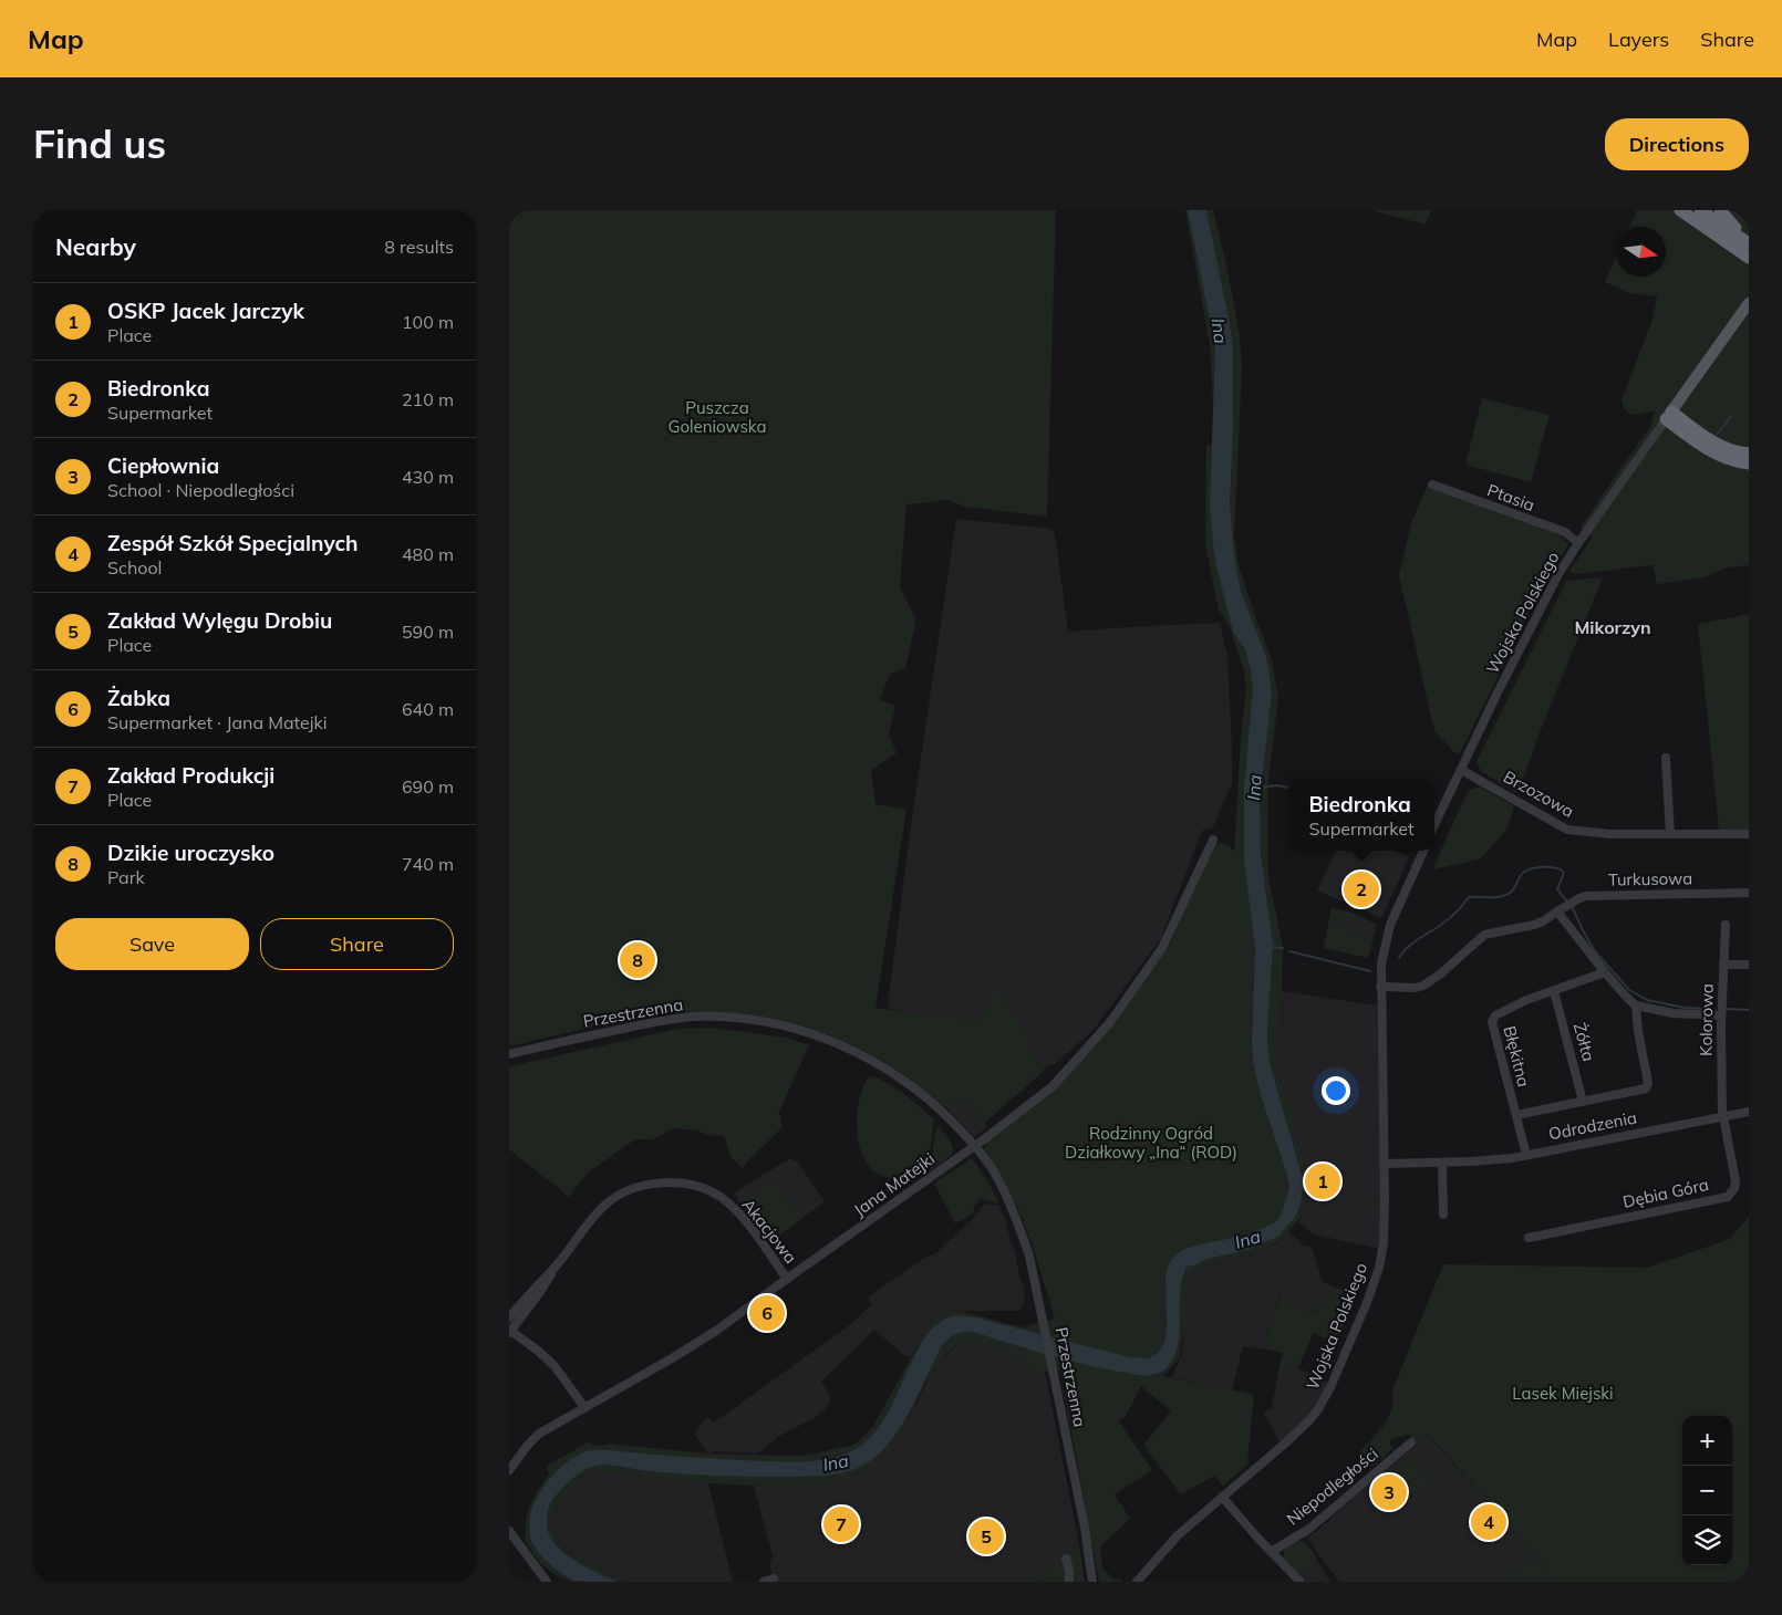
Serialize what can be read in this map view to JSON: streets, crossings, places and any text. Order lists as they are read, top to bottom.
{
  "streets": {
    "street": [
      "Ptasia",
      "Wojska Polskiego",
      "Brzozowa",
      "Turkusowa",
      "Przestrzenna",
      "Kolorowa",
      "Żółta",
      "Błękitna",
      "Odrodzenia",
      "Jana Matejki",
      "Dębia Góra",
      "Akacjowa",
      "Niepodległości"
    ]
  },
  "crossings": [
    ["Ptasia", "Wojska Polskiego"],
    ["Wojska Polskiego", "Brzozowa"],
    ["Wojska Polskiego", "Turkusowa"],
    ["Wojska Polskiego", "Odrodzenia"],
    ["Przestrzenna", "Jana Matejki"],
    ["Kolorowa", "Odrodzenia"],
    ["Kolorowa", "Dębia Góra"],
    ["Żółta", "Błękitna"],
    ["Błękitna", "Odrodzenia"],
    ["Odrodzenia", "Dębia Góra"],
    ["Jana Matejki", "Akacjowa"]
  ],
  "districts": ["Mikorzyn"],
  "water": ["Ina"],
  "parks": ["Puszcza Goleniowska", "Rodzinny Ogród Działkowy „Ina“ (ROD)", "Lasek Miejski"],
  "north": "right",
  "page": {
    "header": "Map",
    "nav": ["Map", "Layers", "Share"],
    "buttons": [
      "Directions",
      ["Save", "Share"]
    ],
    "title": "Find us",
    "heading": ["Nearby", "8 results"],
    "list": [
      {
        "mark": "1",
        "name": "OSKP Jacek Jarczyk",
        "note": "Place",
        "value": "100 m"
      },
      {
        "mark": "2",
        "name": "Biedronka",
        "note": "Supermarket",
        "value": "210 m"
      },
      {
        "mark": "3",
        "name": "Ciepłownia",
        "note": "School · Niepodległości",
        "value": "430 m"
      },
      {
        "mark": "4",
        "name": "Zespół Szkół Specjalnych",
        "note": "School",
        "value": "480 m"
      },
      {
        "mark": "5",
        "name": "Zakład Wylęgu Drobiu",
        "note": "Place",
        "value": "590 m"
      },
      {
        "mark": "6",
        "name": "Żabka",
        "note": "Supermarket · Jana Matejki",
        "value": "640 m"
      },
      {
        "mark": "7",
        "name": "Zakład Produkcji",
        "note": "Place",
        "value": "690 m"
      },
      {
        "mark": "8",
        "name": "Dzikie uroczysko",
        "note": "Park",
        "value": "740 m"
      }
    ],
    "popup": ["Biedronka", "Supermarket"],
    "pins": [
      "2",
      "8",
      "1",
      "6",
      "3",
      "4",
      "7",
      "5"
    ],
    "map_buttons": ["+", "−"]
  }
}
